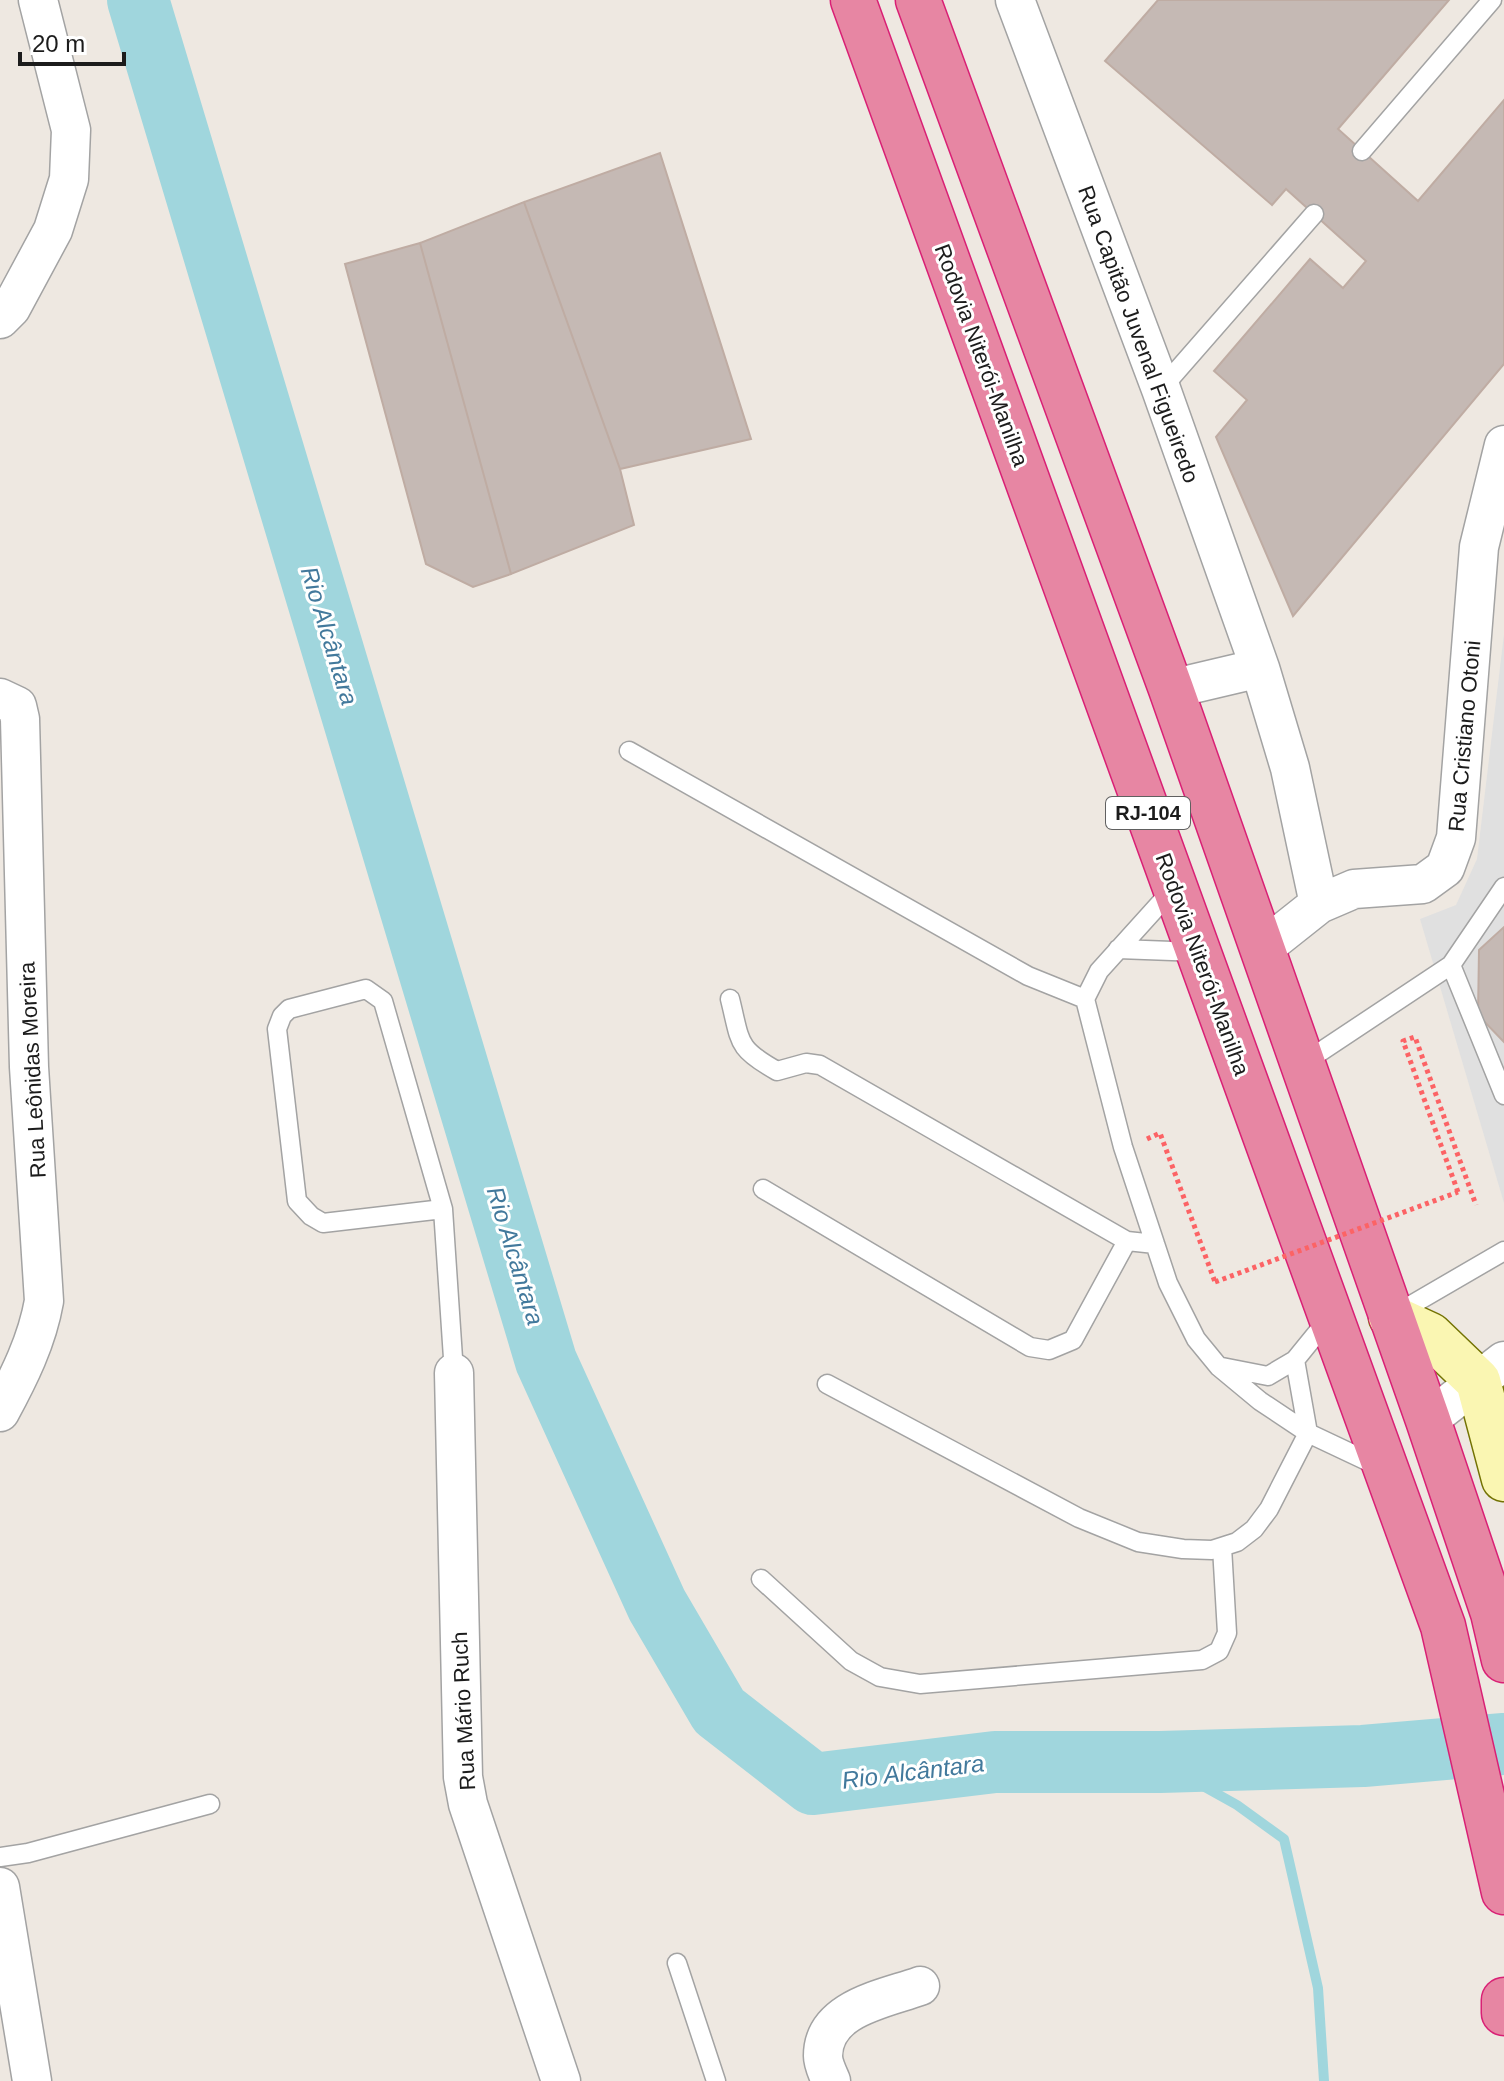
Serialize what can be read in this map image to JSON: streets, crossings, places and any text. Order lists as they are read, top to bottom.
{
  "streets": {
    "highway": ["Rodovia Niterói-Manilha", "RJ-104"],
    "street": [
      "Rua Capitão Juvenal Figueiredo",
      "Rua Cristiano Otoni",
      "Rua Leônidas Moreira",
      "Rua Mário Ruch"
    ]
  },
  "crossings": [
    ["Rua Capitão Juvenal Figueiredo", "Rua Cristiano Otoni"],
    ["Rua Cristiano Otoni", "RJ-104"]
  ],
  "water": ["Rio Alcântara"],
  "scale_bar": "20 m"
}
